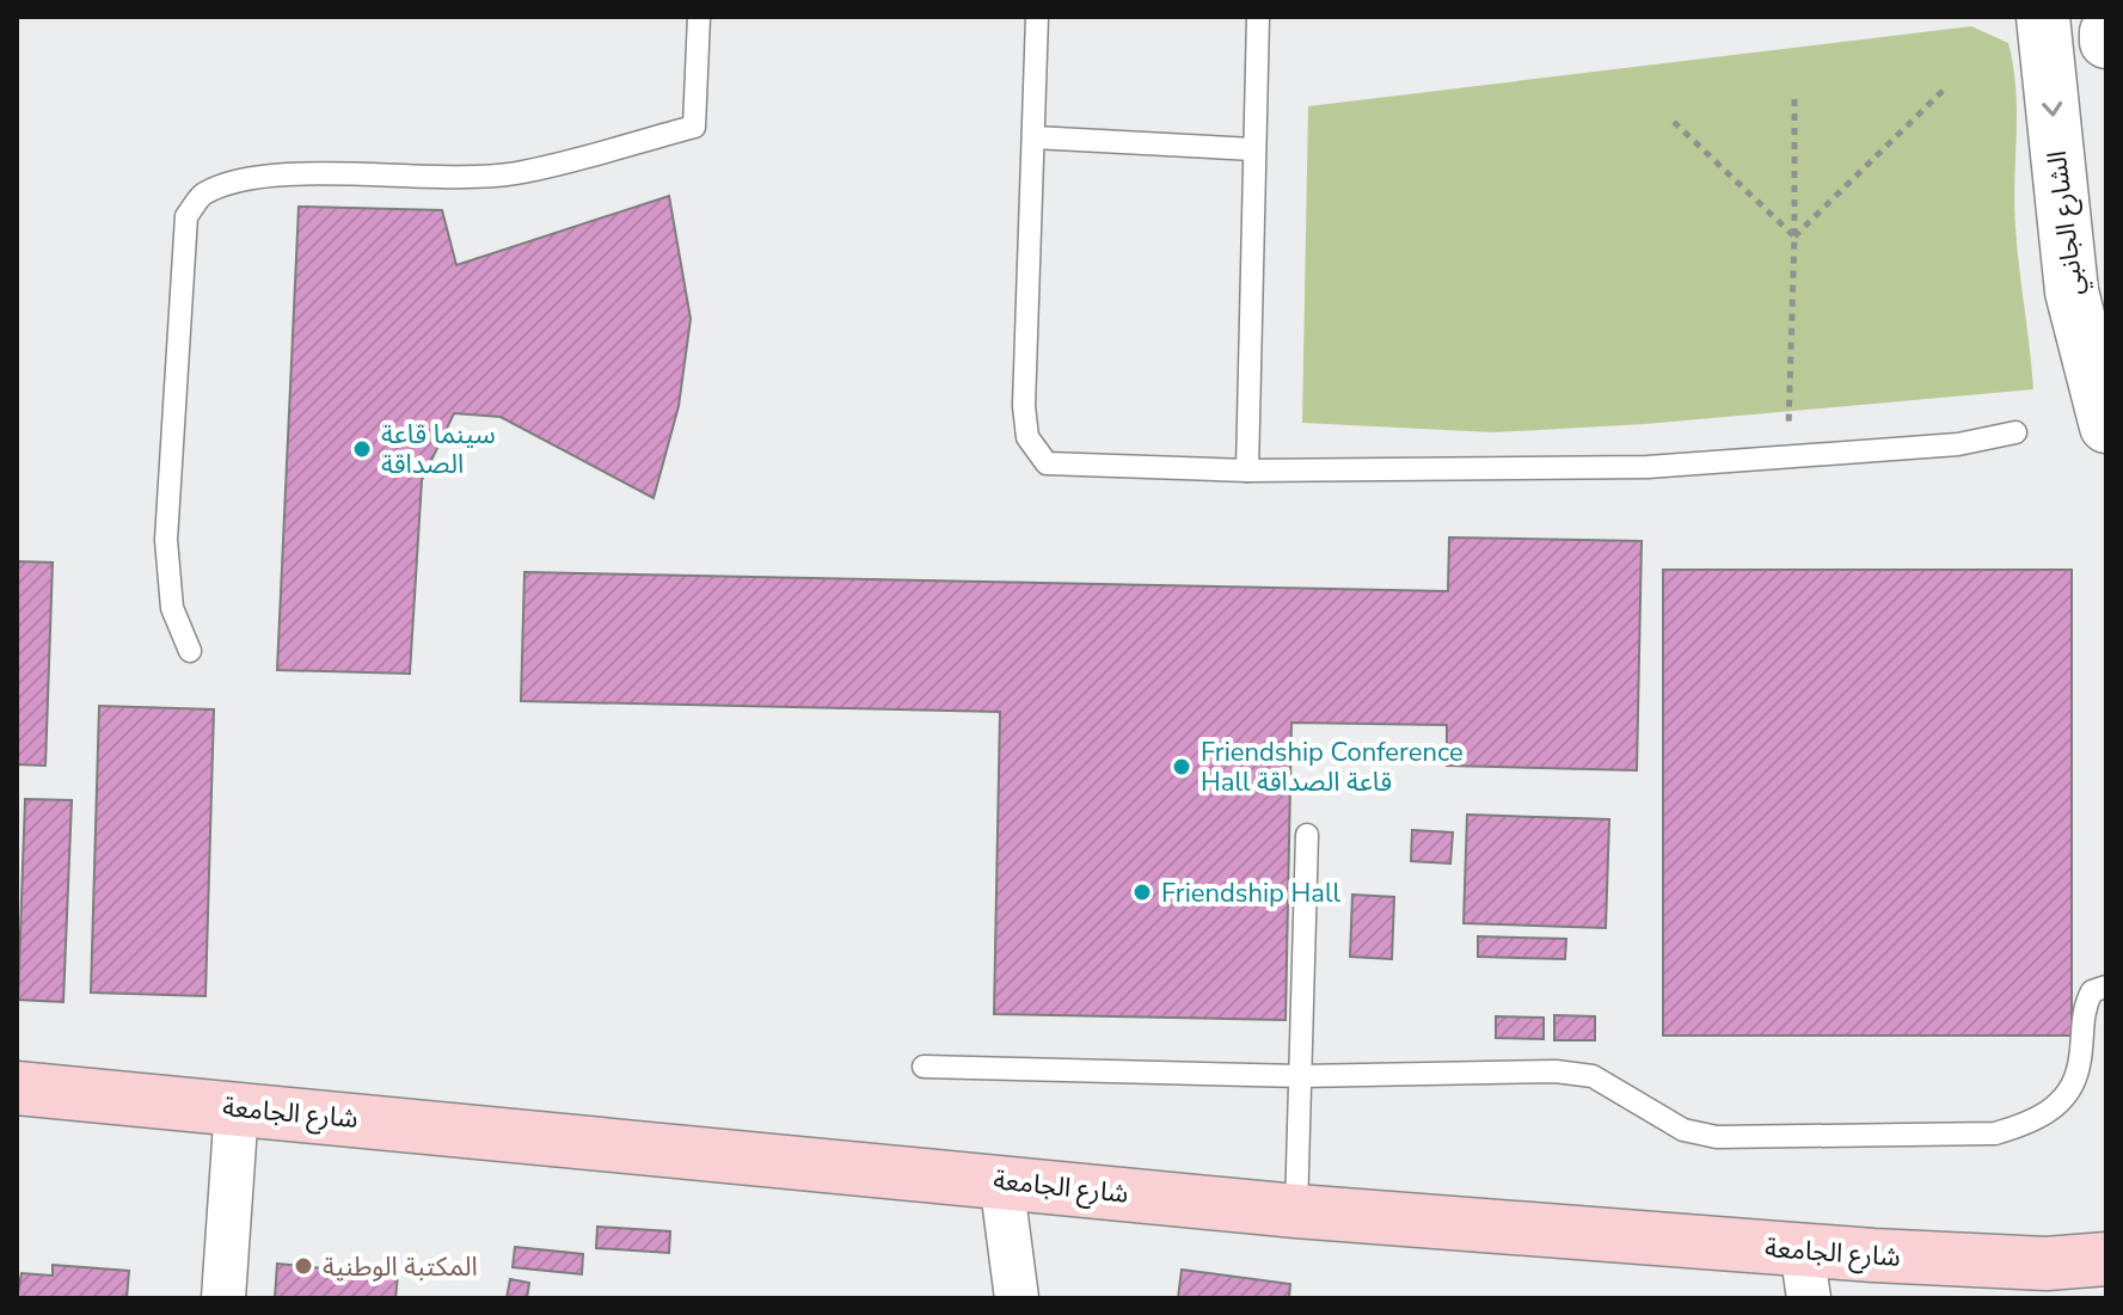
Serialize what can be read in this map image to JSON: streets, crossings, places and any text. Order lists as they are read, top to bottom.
{
  "streets": {
    "main road": ["شارع الجامعة"],
    "street": ["الشارع الجانبي"]
  },
  "one_way": ["الشارع الجانبي"],
  "places": [
    "سينما قاعة الصداقة",
    "Friendship Conference Hall قاعة الصداقة",
    "Friendship Hall",
    "المكتبة الوطنية"
  ]
}
